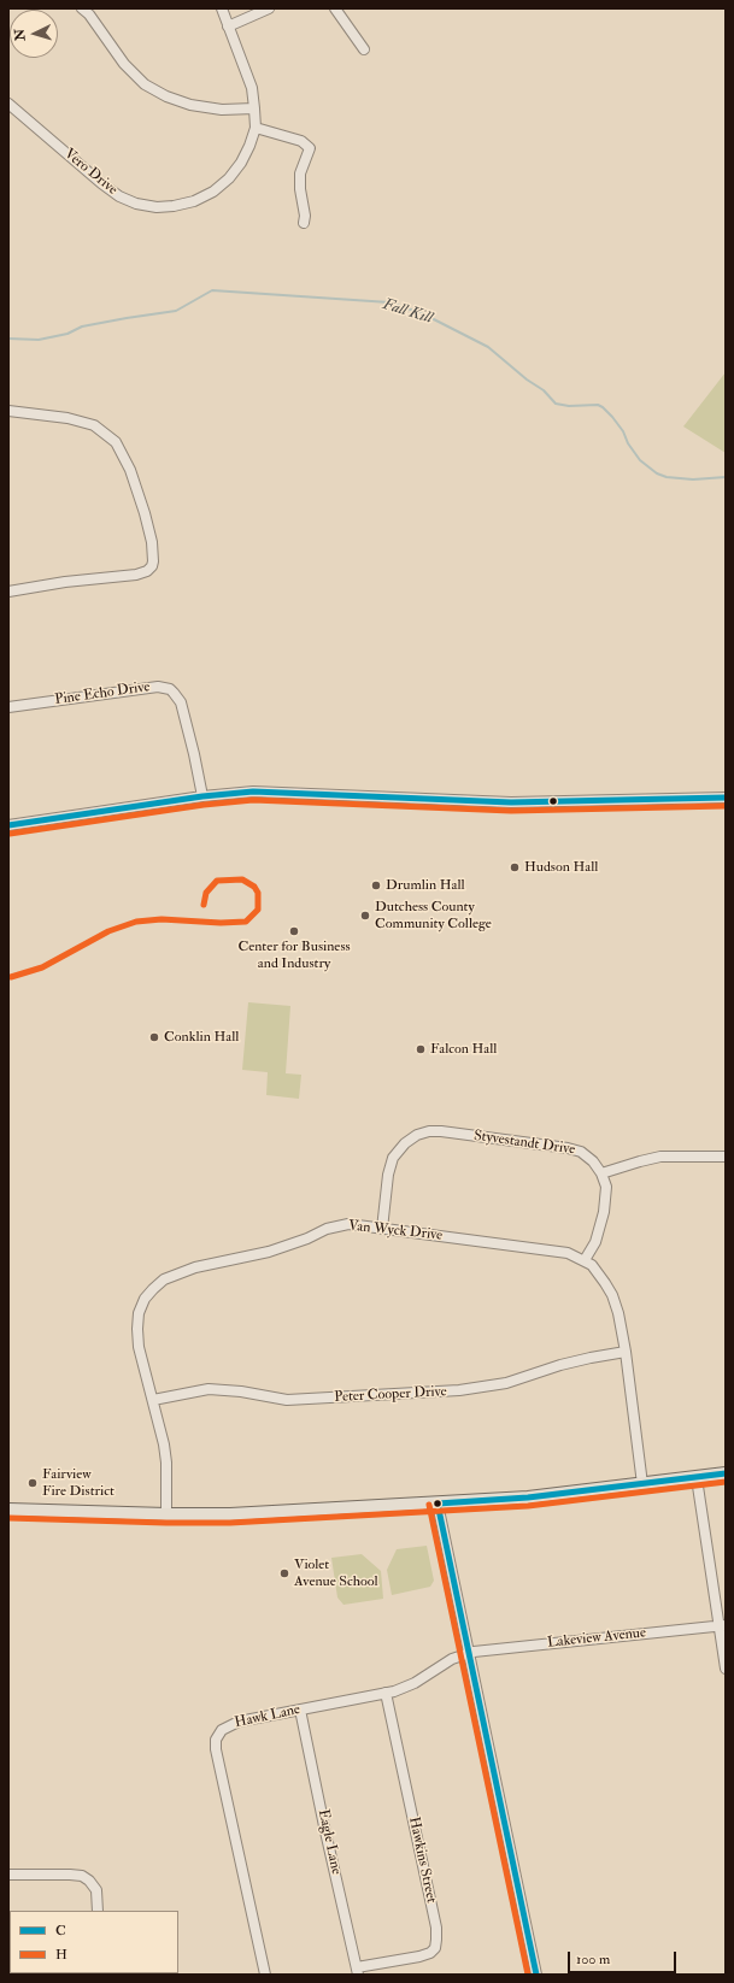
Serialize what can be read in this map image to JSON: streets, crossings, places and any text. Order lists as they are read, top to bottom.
{
  "streets": {
    "street": [
      "Vero Drive",
      "Pine Echo Drive",
      "Styvestandt Drive",
      "Van Wyck Drive",
      "Peter Cooper Drive",
      "Lakeview Avenue",
      "Hawk Lane",
      "Eagle Lane",
      "Hawkins Street"
    ]
  },
  "crossings": [
    ["Styvestandt Drive", "Van Wyck Drive"],
    ["Van Wyck Drive", "Peter Cooper Drive"],
    ["Lakeview Avenue", "Hawk Lane"],
    ["Hawk Lane", "Eagle Lane"],
    ["Hawk Lane", "Hawkins Street"],
    ["Eagle Lane", "Hawkins Street"]
  ],
  "water": ["Fall Kill"],
  "places": [
    "Hudson Hall",
    "Drumlin Hall",
    "Dutchess County Community College",
    "Center for Business and Industry",
    "Conklin Hall",
    "Falcon Hall",
    "Fairview Fire District",
    "Violet Avenue School"
  ],
  "lines": ["transit line C", "transit line H"],
  "legend": ["C", "H"],
  "scale_bar": "100 m",
  "north": "left"
}
